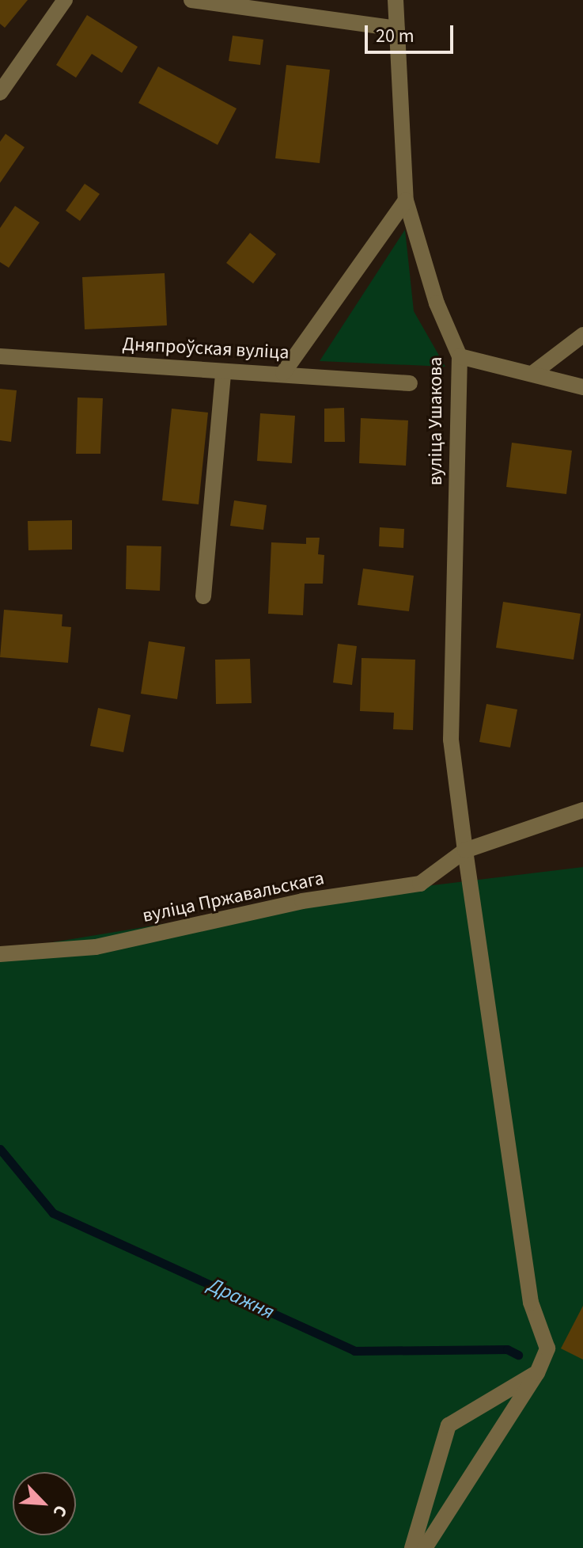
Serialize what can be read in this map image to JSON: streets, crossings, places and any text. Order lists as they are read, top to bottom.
{
  "streets": {
    "street": ["Дняпроўская вуліца", "вуліца Ушакова", "вуліца Пржавальскага"]
  },
  "crossings": [
    ["вуліца Ушакова", "вуліца Пржавальскага"]
  ],
  "water": ["Дражня"],
  "scale_bar": "20 m",
  "north": "bottom right"
}
